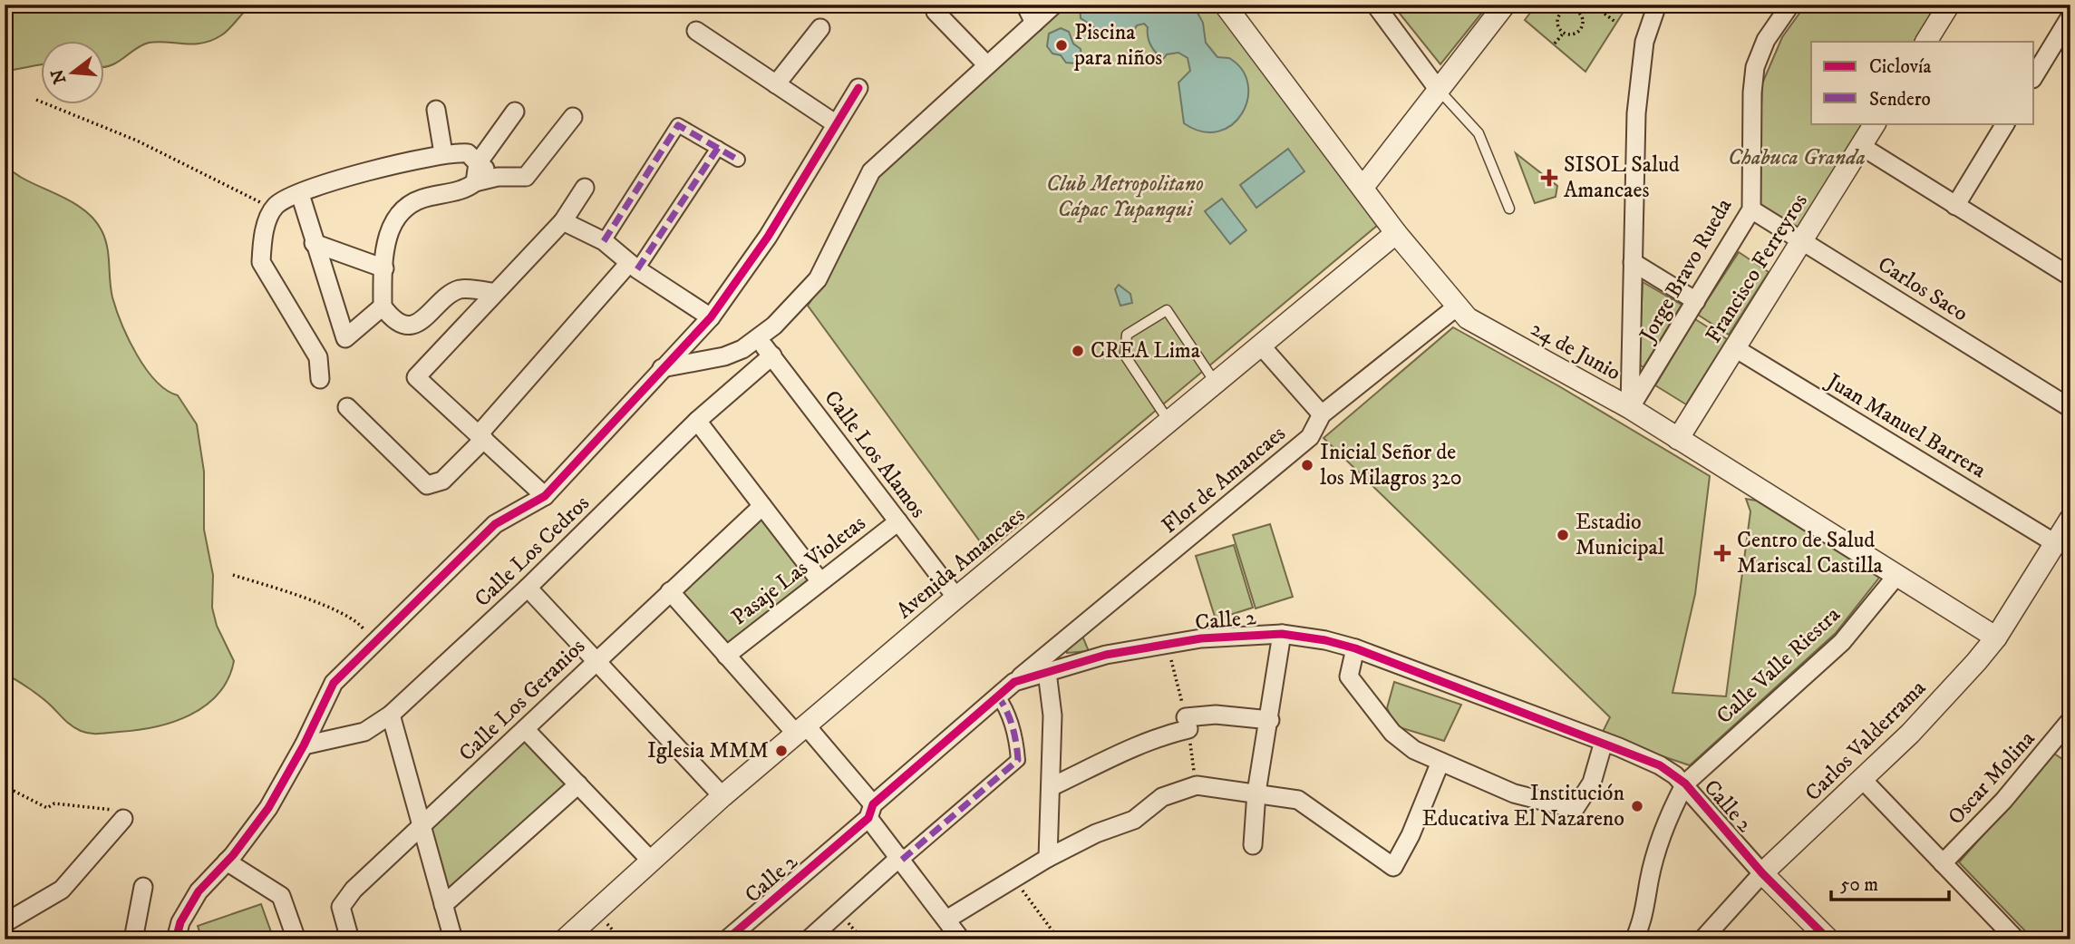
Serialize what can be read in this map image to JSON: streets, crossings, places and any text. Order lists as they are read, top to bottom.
{
  "streets": {
    "street": [
      "Francisco Ferreyros",
      "Jorge Bravo Rueda",
      "Carlos Saco",
      "24 de Junio",
      "Juan Manuel Barrera",
      "Calle Los Alamos",
      "Flor de Amancaes",
      "Calle Los Cedros",
      "Avenida Amancaes",
      "Pasaje Las Violetas",
      "Calle 2",
      "Calle Valle Riestra",
      "Calle Los Geranios",
      "Carlos Valderrama",
      "Oscar Molina"
    ]
  },
  "crossings": [
    ["Francisco Ferreyros", "Carlos Saco"],
    ["Francisco Ferreyros", "24 de Junio"],
    ["Francisco Ferreyros", "Juan Manuel Barrera"],
    ["Jorge Bravo Rueda", "Carlos Saco"],
    ["Jorge Bravo Rueda", "24 de Junio"],
    ["24 de Junio", "Flor de Amancaes"],
    ["24 de Junio", "Avenida Amancaes"],
    ["24 de Junio", "Calle Valle Riestra"],
    ["24 de Junio", "Carlos Valderrama"],
    ["Juan Manuel Barrera", "Carlos Valderrama"],
    ["Calle Los Alamos", "Calle Los Cedros"],
    ["Calle Los Alamos", "Avenida Amancaes"],
    ["Calle Los Alamos", "Pasaje Las Violetas"],
    ["Flor de Amancaes", "Calle 2"],
    ["Calle 2", "Calle Valle Riestra"],
    ["Calle 2", "Carlos Valderrama"]
  ],
  "parks": ["Chabuca Granda", "Club Metropolitano Cápac Yupanqui"],
  "places": {
    "other": [
      "Piscina para niños",
      "CREA Lima",
      "Inicial Señor de los Milagros 320",
      "Estadio Municipal",
      "Iglesia MMM",
      "Institución Educativa El Nazareno"
    ],
    "health": ["SISOL Salud Amancaes", "Centro de Salud Mariscal Castilla"]
  },
  "legend": ["Ciclovía", "Sendero"],
  "scale_bar": "50 m",
  "north": "left"
}
